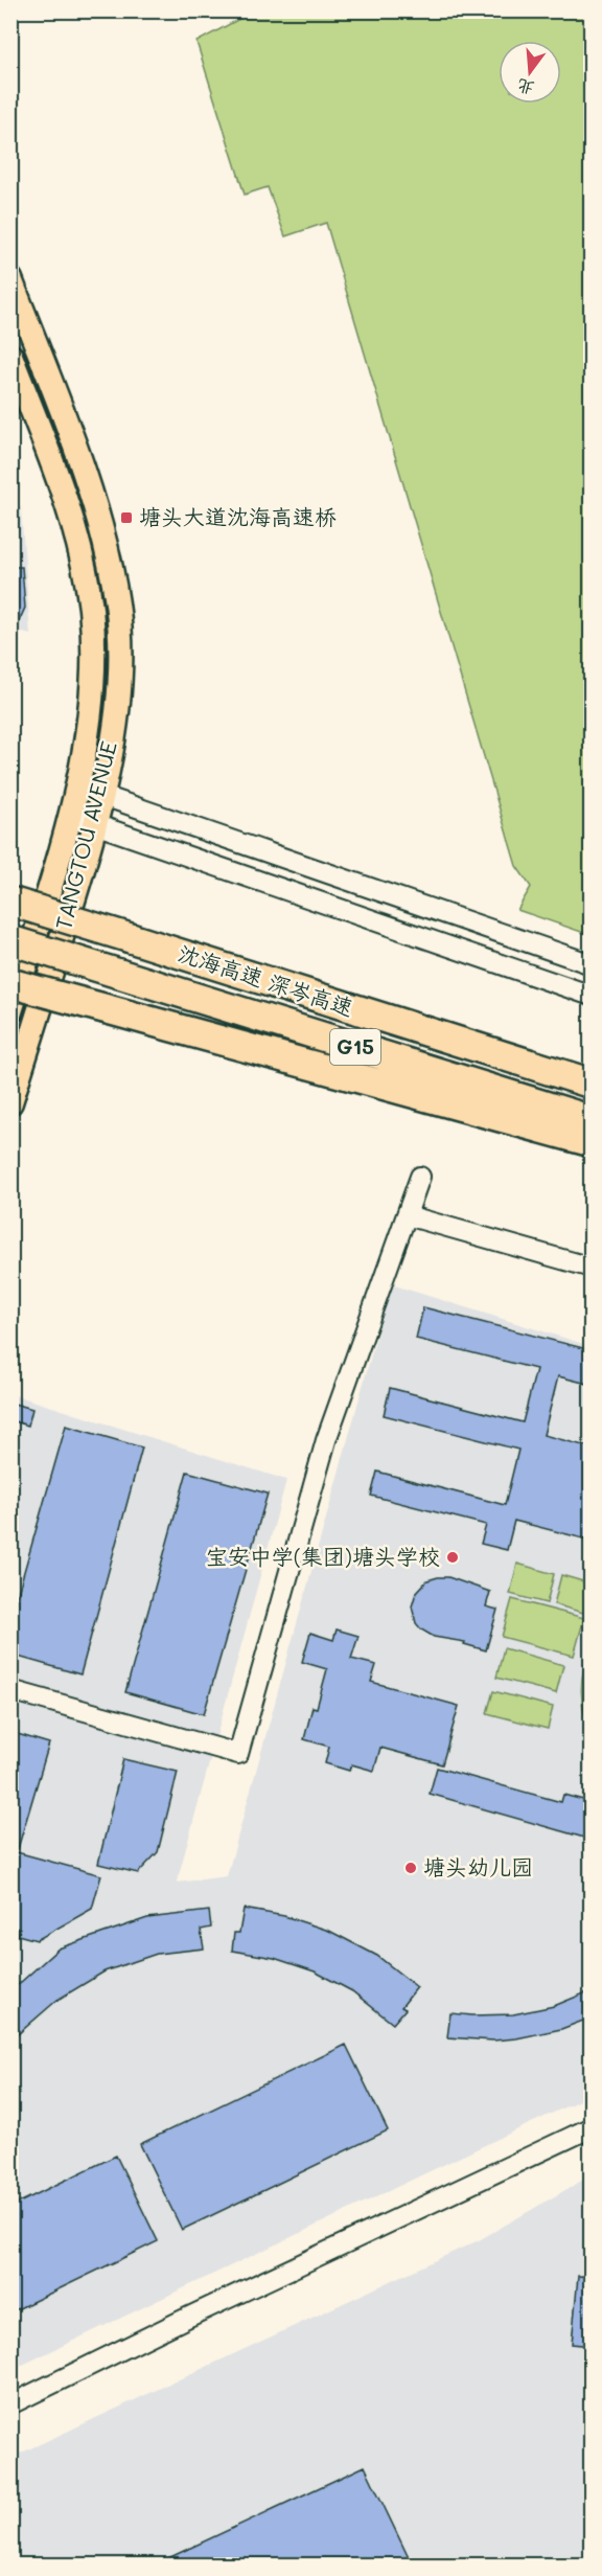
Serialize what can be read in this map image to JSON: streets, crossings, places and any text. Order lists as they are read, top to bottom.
{
  "streets": {
    "highway": ["沈海高速 深岑高速", "G15"],
    "main road": ["TANGTOU AVENUE"]
  },
  "places": {
    "transit": ["塘头大道沈海高速桥"],
    "other": ["宝安中学(集团)塘头学校", "塘头幼儿园"]
  },
  "north": "bottom"
}
